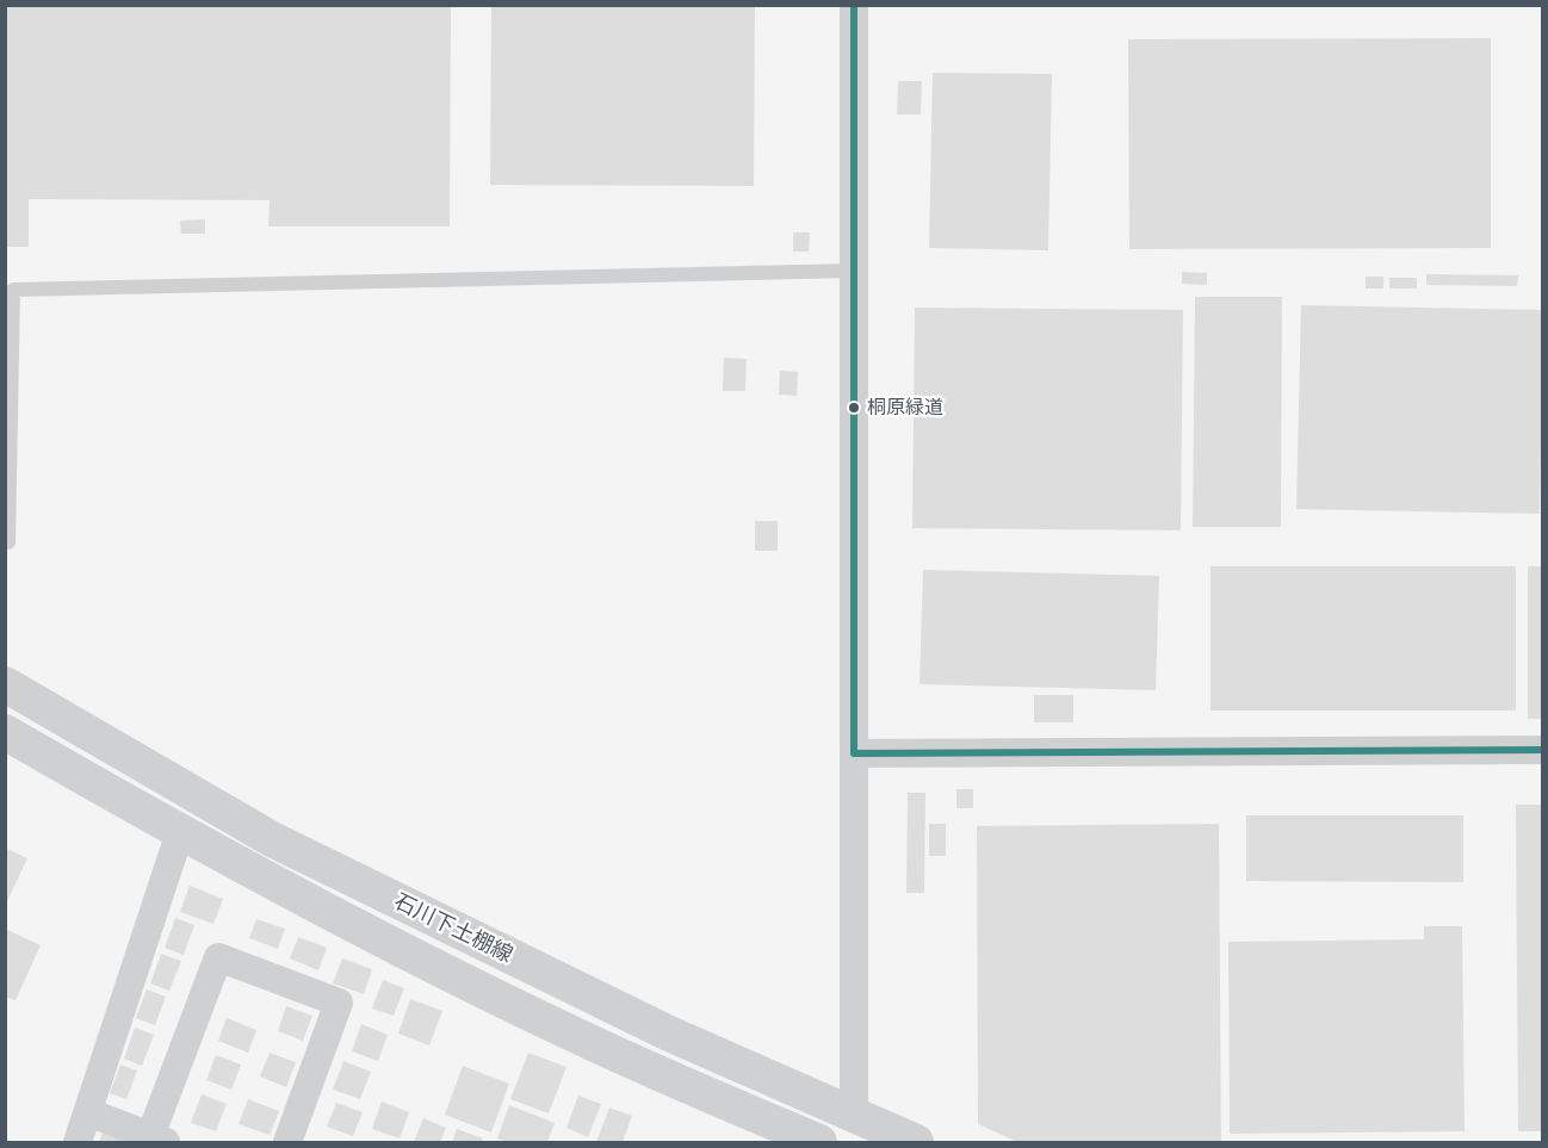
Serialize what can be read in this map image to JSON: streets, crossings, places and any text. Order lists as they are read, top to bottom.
{
  "streets": {
    "street": ["石川下土棚線"]
  },
  "places": ["桐原緑道"]
}
